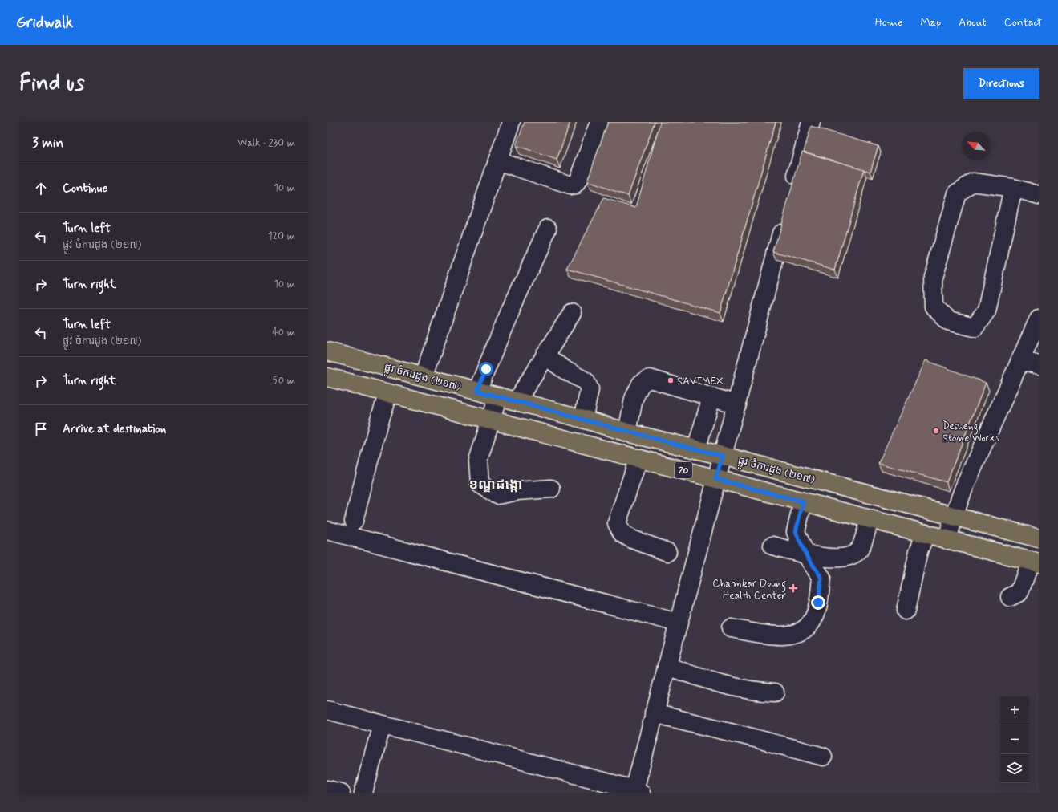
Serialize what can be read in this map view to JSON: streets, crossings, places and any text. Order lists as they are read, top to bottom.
{
  "streets": {
    "main road": ["ផ្លូវ ចំការដូង (២១៧)", "20"]
  },
  "districts": ["ខណ្ឌដង្កោ"],
  "places": {
    "other": ["SAVIMEX", "Desheng Stone Works"],
    "health": ["Chamkar Doung Health Center"]
  },
  "north": "top left",
  "page": {
    "header": "Gridwalk",
    "nav": [
      "Home",
      "Map",
      "About",
      "Contact"
    ],
    "buttons": "Directions",
    "title": "Find us",
    "heading": ["3 min", "Walk · 230 m"],
    "list": [
      ["Continue", "10 m"],
      ["Turn left", "ផ្លូវ ចំការដូង (២១៧)", "120 m"],
      ["Turn right", "10 m"],
      ["Turn left", "ផ្លូវ ចំការដូង (២១៧)", "40 m"],
      ["Turn right", "50 m"],
      "Arrive at destination"
    ],
    "map_buttons": ["+", "−"]
  }
}
